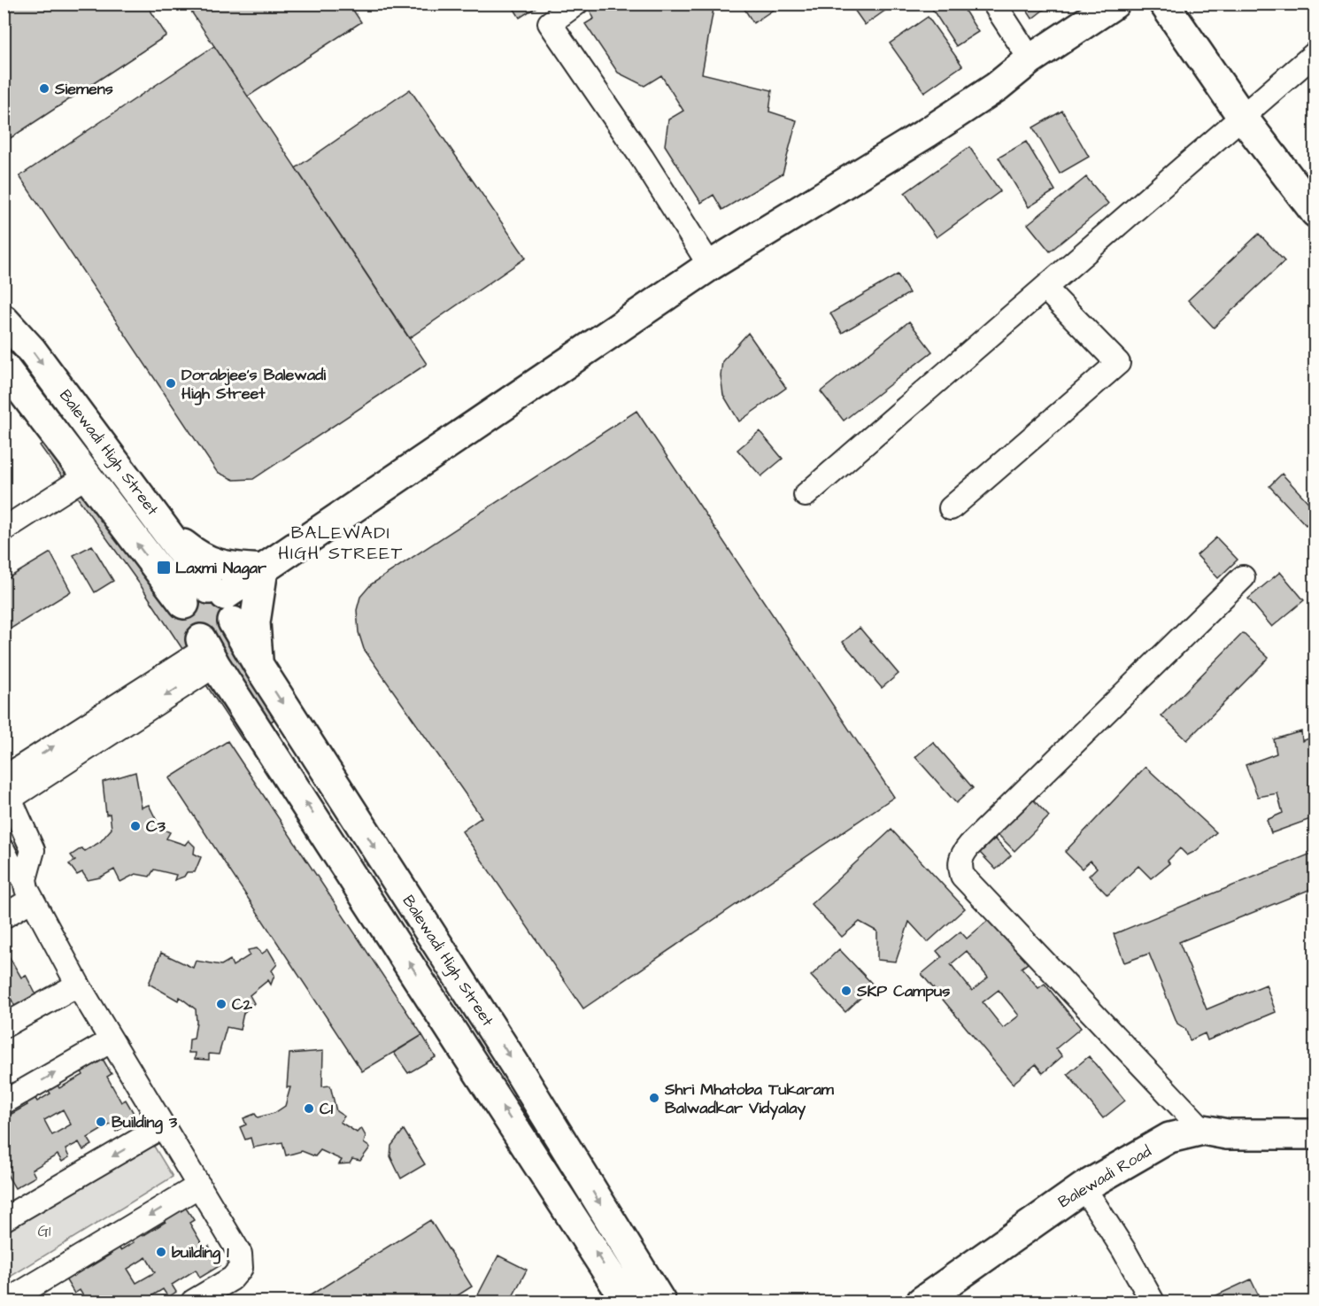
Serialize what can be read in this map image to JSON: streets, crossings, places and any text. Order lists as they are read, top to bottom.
{
  "streets": {
    "street": ["Balewadi High Street", "Balewadi Road"]
  },
  "districts": ["BALEWADI HIGH STREET"],
  "parks": ["G1"],
  "places": {
    "other": [
      "Siemens",
      "Dorabjee's Balewadi High Street",
      "C3",
      "SKP Campus",
      "C2",
      "Shri Mhatoba Tukaram Balwadkar Vidyalay",
      "C1",
      "Building 3",
      "building 1"
    ],
    "transit": ["Laxmi Nagar"]
  }
}
